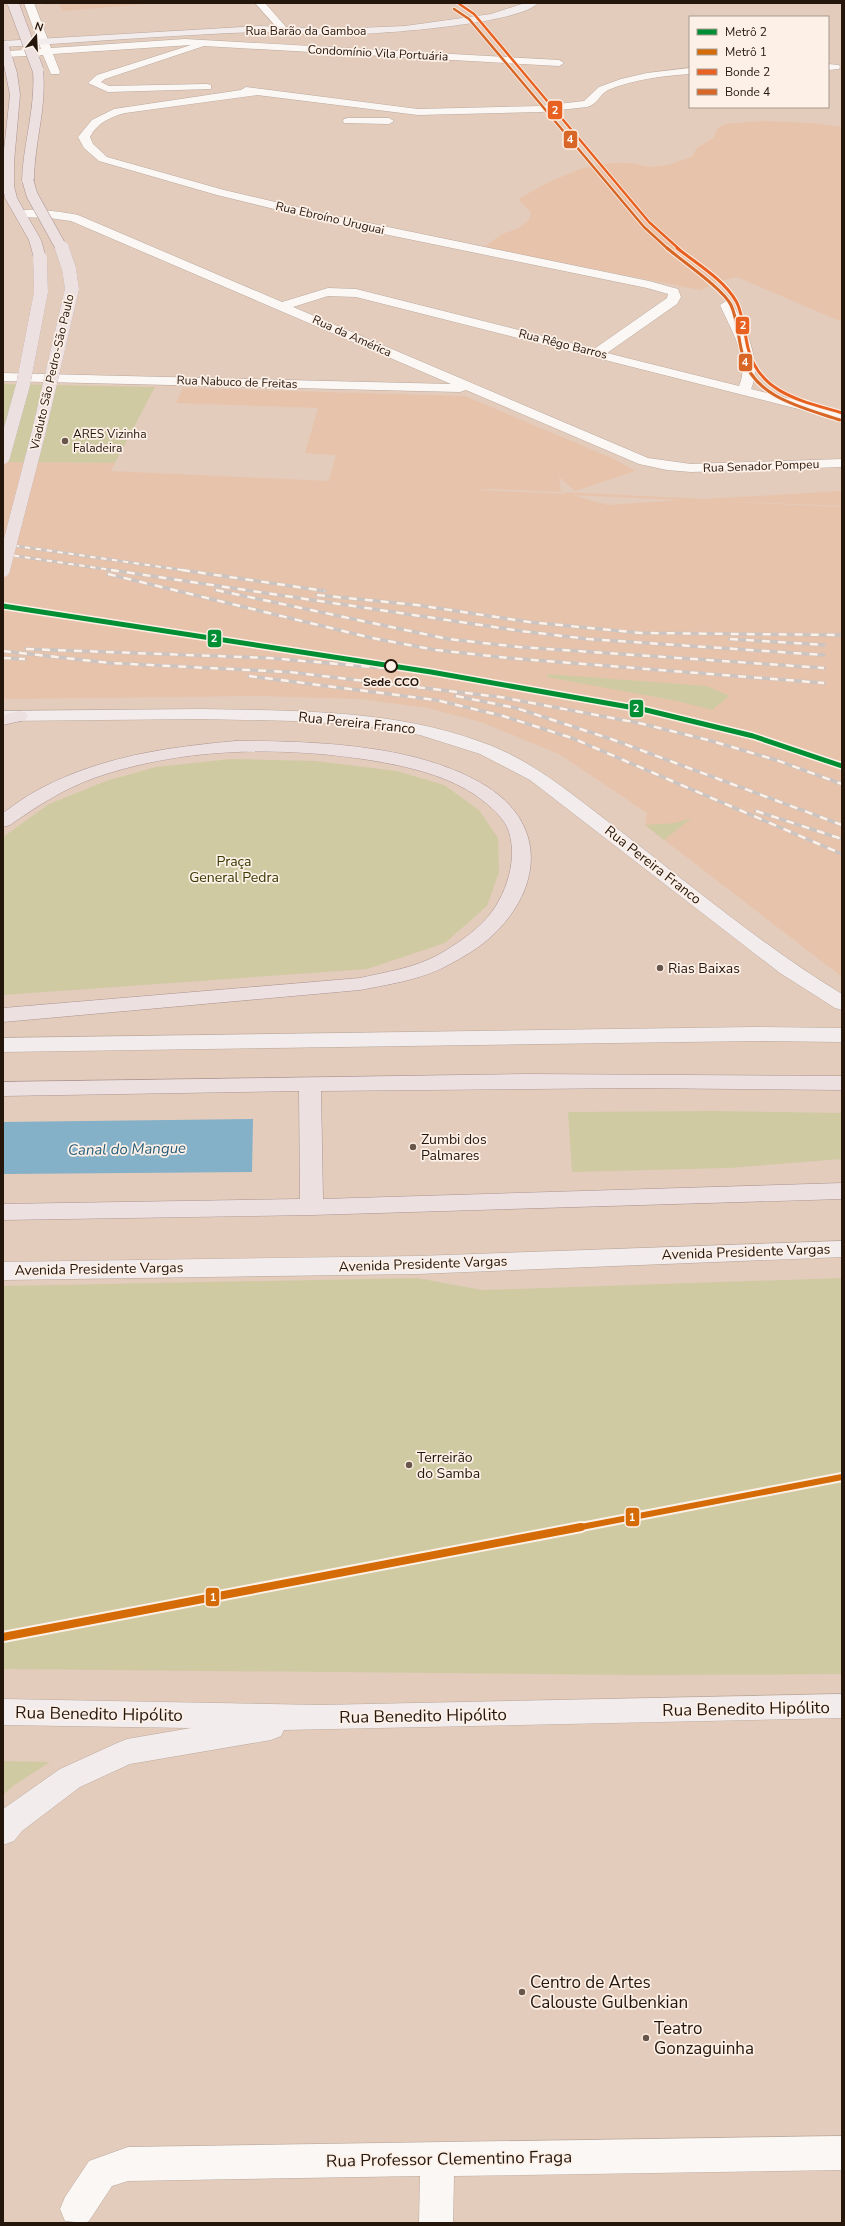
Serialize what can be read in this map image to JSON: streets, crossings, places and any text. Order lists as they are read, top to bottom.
{
  "streets": {
    "main road": [
      "Rua Barão da Gamboa",
      "Viaduto São Pedro-São Paulo",
      "Rua Pereira Franco",
      "Avenida Presidente Vargas",
      "Rua Benedito Hipólito"
    ],
    "street": [
      "Condomínio Vila Portuária",
      "Rua Ebroíno Uruguai",
      "Rua da América",
      "Rua Rêgo Barros",
      "Rua Nabuco de Freitas",
      "Rua Senador Pompeu",
      "Rua Professor Clementino Fraga"
    ]
  },
  "crossings": [
    ["Rua Barão da Gamboa", "Condomínio Vila Portuária"],
    ["Rua Ebroíno Uruguai", "Rua Rêgo Barros"],
    ["Rua da América", "Rua Rêgo Barros"],
    ["Rua da América", "Viaduto São Pedro-São Paulo"],
    ["Rua da América", "Rua Nabuco de Freitas"],
    ["Rua da América", "Rua Senador Pompeu"]
  ],
  "water": ["Canal do Mangue"],
  "parks": ["Praça General Pedra"],
  "places": [
    "ARES Vizinha Faladeira",
    "Sede CCO",
    "Rias Baixas",
    "Zumbi dos Palmares",
    "Terreirão do Samba",
    "Centro de Artes Calouste Gulbenkian",
    "Teatro Gonzaguinha"
  ],
  "lines": [
    "tram line 2",
    "tram line 4",
    "metro line 2",
    "metro line 1"
  ],
  "legend": [
    "Metrô 2",
    "Metrô 1",
    "Bonde 2",
    "Bonde 4"
  ],
  "north": "top"
}
